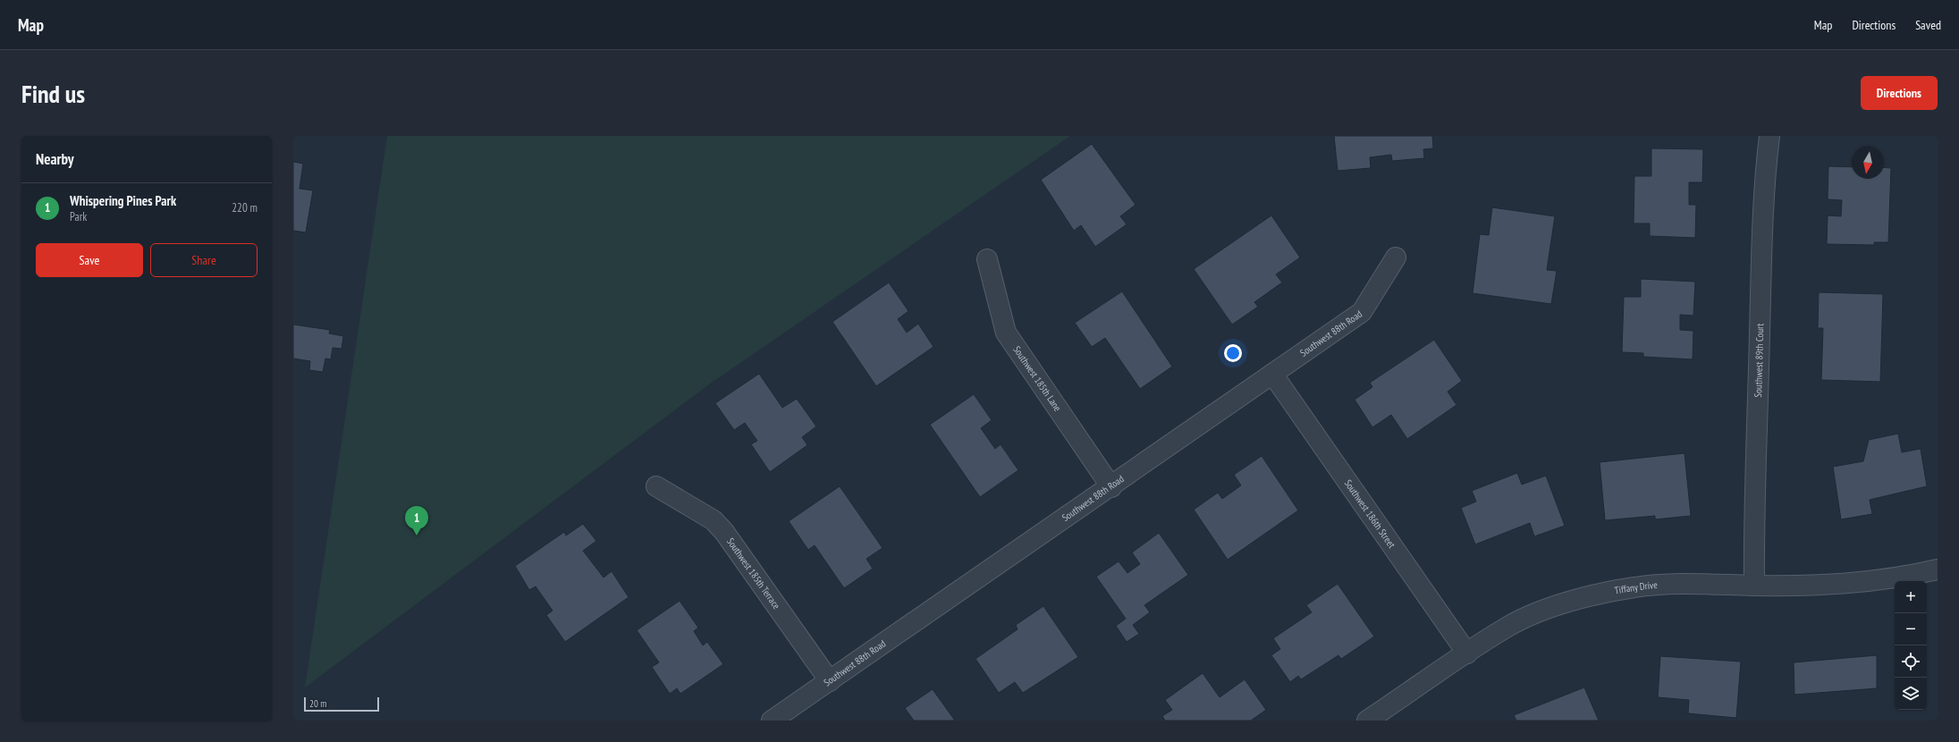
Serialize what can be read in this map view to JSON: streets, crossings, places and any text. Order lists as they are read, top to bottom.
{
  "streets": {
    "street": [
      "Southwest 88th Road",
      "Southwest 89th Court",
      "Southwest 185th Lane",
      "Southwest 186th Street",
      "Southwest 185th Terrace",
      "Tiffany Drive"
    ]
  },
  "crossings": [
    ["Southwest 88th Road", "Southwest 185th Lane"],
    ["Southwest 88th Road", "Southwest 186th Street"],
    ["Southwest 88th Road", "Southwest 185th Terrace"],
    ["Southwest 89th Court", "Tiffany Drive"],
    ["Southwest 186th Street", "Tiffany Drive"]
  ],
  "scale_bar": "20 m",
  "north": "bottom",
  "page": {
    "header": "Map",
    "nav": ["Map", "Directions", "Saved"],
    "buttons": [
      "Directions",
      ["Save", "Share"]
    ],
    "title": "Find us",
    "heading": "Nearby",
    "list": [
      {
        "mark": "1",
        "name": "Whispering Pines Park",
        "note": "Park",
        "value": "220 m"
      }
    ],
    "pins": "1",
    "map_buttons": ["+", "−"],
    "scale": "20 m"
  }
}
